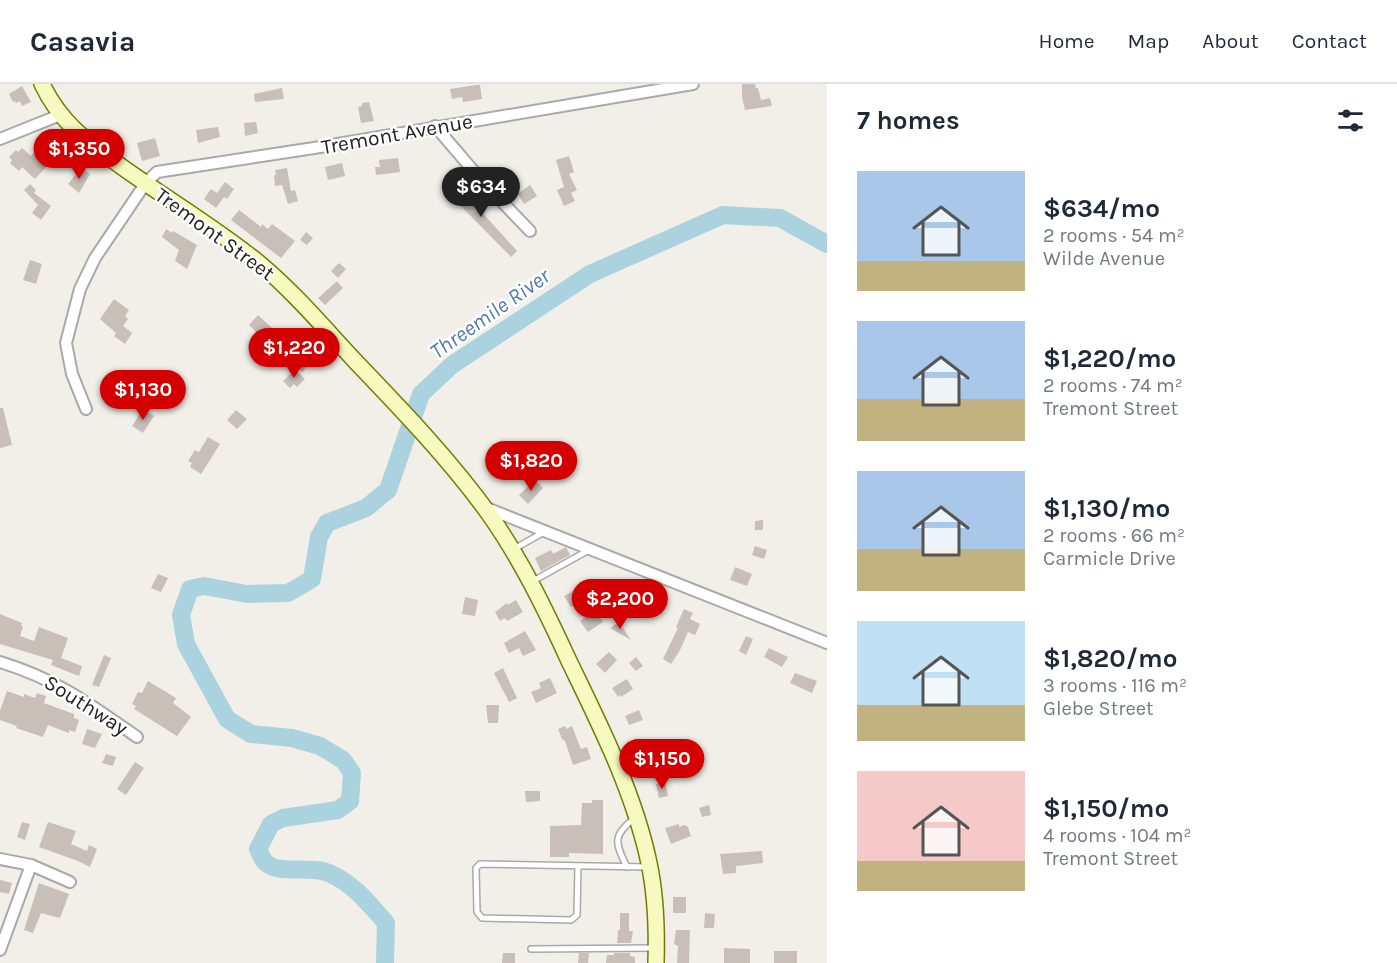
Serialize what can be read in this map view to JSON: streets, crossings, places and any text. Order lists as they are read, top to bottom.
{
  "streets": {
    "main road": ["Tremont Street"],
    "street": ["Tremont Avenue", "Southway"]
  },
  "crossings": [
    ["Tremont Avenue", "Tremont Street"]
  ],
  "water": ["Threemile River"],
  "page": {
    "header": "Casavia",
    "nav": [
      "Home",
      "Map",
      "About",
      "Contact"
    ],
    "heading": "7 homes",
    "price": [
      "$1,350",
      "$634",
      "$1,220",
      "$1,130",
      "$1,820",
      "$2,200",
      "$1,150"
    ],
    "list": [
      {
        "name": "$634/mo",
        "note": "2 rooms · 54 m² · Wilde Avenue"
      },
      {
        "name": "$1,220/mo",
        "note": "2 rooms · 74 m² · Tremont Street"
      },
      {
        "name": "$1,130/mo",
        "note": "2 rooms · 66 m² · Carmicle Drive"
      },
      {
        "name": "$1,820/mo",
        "note": "3 rooms · 116 m² · Glebe Street"
      },
      {
        "name": "$1,150/mo",
        "note": "4 rooms · 104 m² · Tremont Street"
      }
    ]
  }
}
